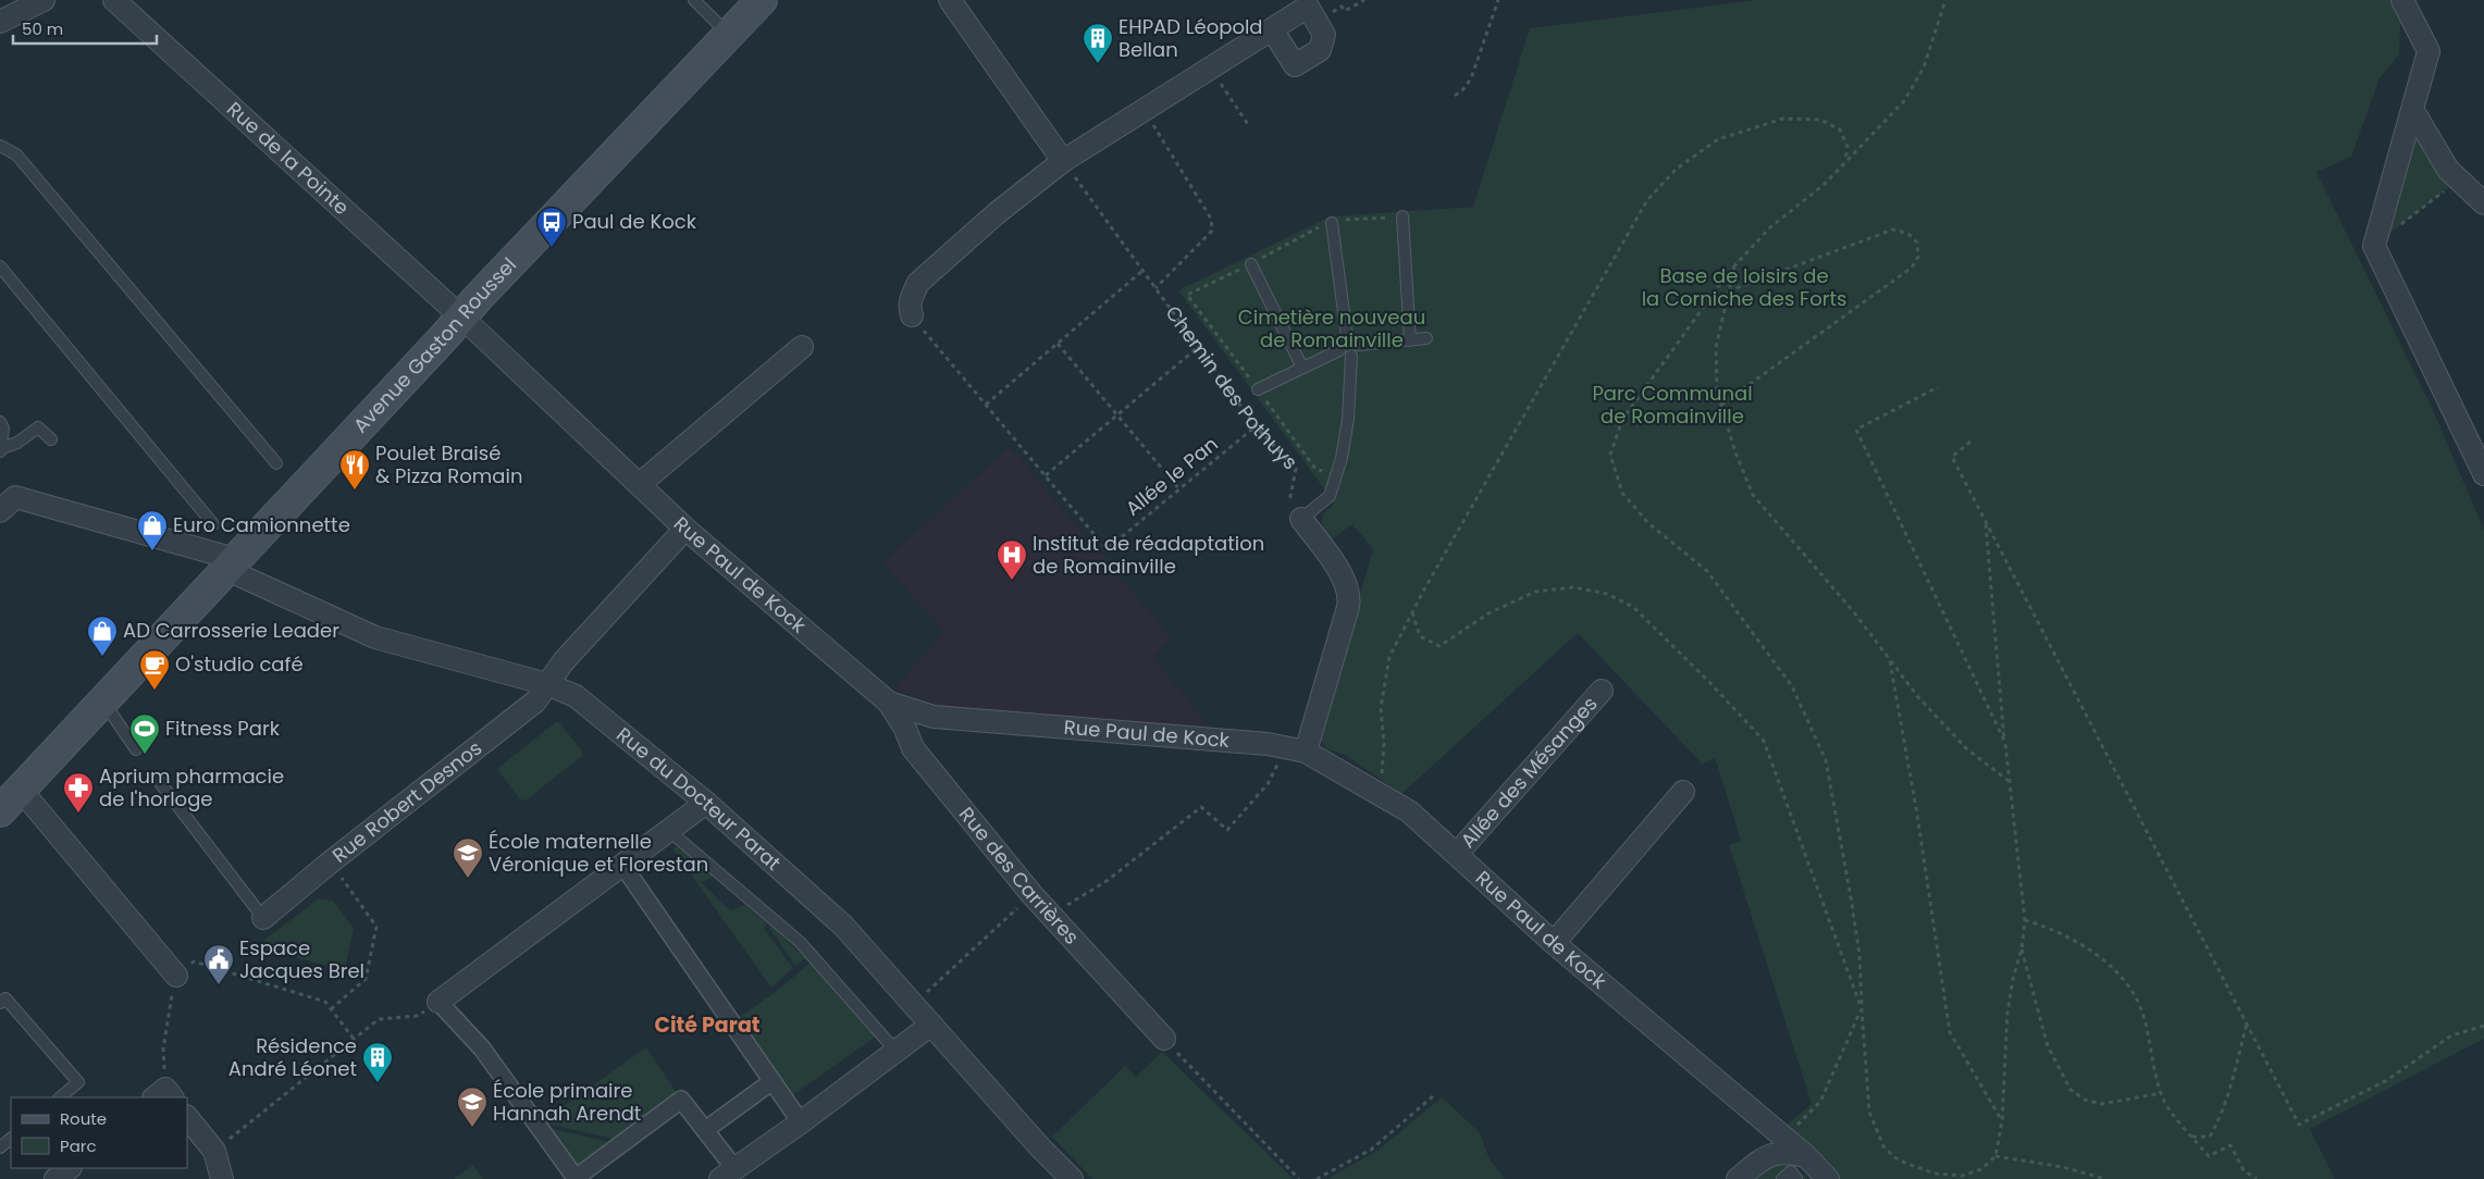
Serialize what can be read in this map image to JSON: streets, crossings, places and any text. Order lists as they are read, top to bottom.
{
  "streets": {
    "main road": ["Avenue Gaston Roussel"],
    "street": [
      "Rue de la Pointe",
      "Rue Paul de Kock",
      "Allée des Mésanges",
      "Rue du Docteur Parat",
      "Rue Robert Desnos",
      "Rue des Carrières"
    ],
    "path": ["Chemin des Pothuys", "Allée le Pan"]
  },
  "crossings": [
    ["Rue de la Pointe", "Avenue Gaston Roussel"],
    ["Rue de la Pointe", "Rue Paul de Kock"],
    ["Avenue Gaston Roussel", "Rue Paul de Kock"],
    ["Avenue Gaston Roussel", "Rue du Docteur Parat"],
    ["Chemin des Pothuys", "Allée le Pan"],
    ["Rue Paul de Kock", "Allée des Mésanges"],
    ["Rue Paul de Kock", "Rue Robert Desnos"],
    ["Rue Paul de Kock", "Rue des Carrières"],
    ["Rue du Docteur Parat", "Rue Robert Desnos"]
  ],
  "districts": ["Cité Parat"],
  "parks": ["Base de loisirs de la Corniche des Forts", "Cimetière nouveau de Romainville", "Parc Communal de Romainville"],
  "places": {
    "building": ["EHPAD Léopold Bellan", "Résidence André Léonet"],
    "bus stop": ["Paul de Kock"],
    "restaurant": ["Poulet Braisé & Pizza Romain"],
    "shop": ["Euro Camionnette", "AD Carrosserie Leader"],
    "hospital": ["Institut de réadaptation de Romainville"],
    "cafe": ["O'studio café"],
    "sports": ["Fitness Park"],
    "pharmacy": ["Aprium pharmacie de l'horloge"],
    "school or university": ["École maternelle Véronique et Florestan", "École primaire Hannah Arendt"],
    "public building": ["Espace Jacques Brel"]
  },
  "legend": ["Route", "Parc"],
  "scale_bar": "50 m"
}
